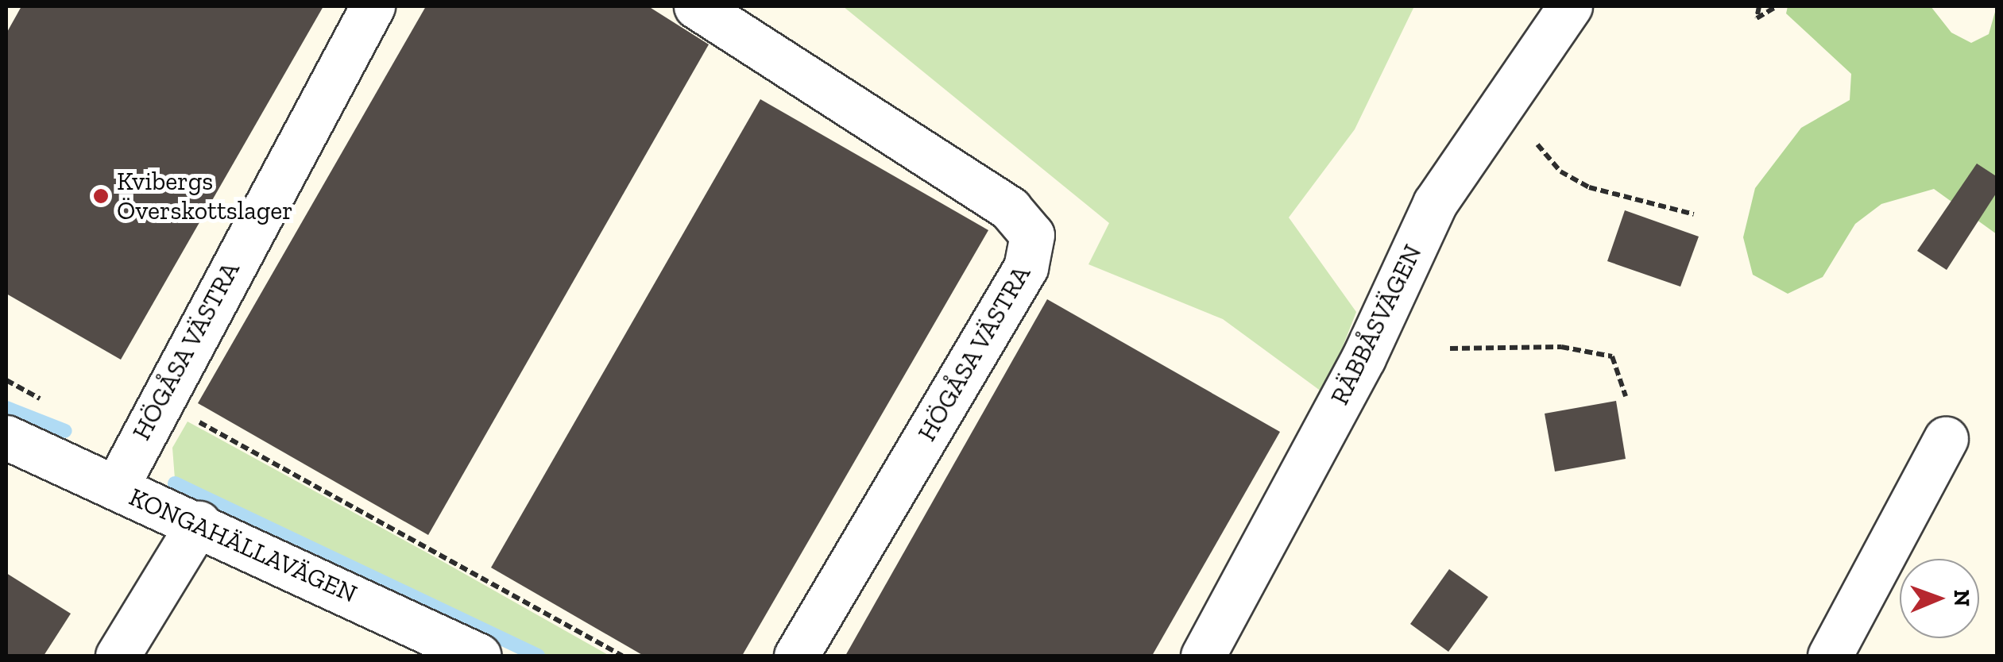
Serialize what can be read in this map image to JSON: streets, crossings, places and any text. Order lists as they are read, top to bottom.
{
  "streets": {
    "street": ["RÄBBÅSVÄGEN", "HÖGÅSA VÄSTRA", "KONGAHÄLLAVÄGEN"]
  },
  "crossings": [
    ["HÖGÅSA VÄSTRA", "KONGAHÄLLAVÄGEN"]
  ],
  "places": ["Kvibergs Överskottslager"],
  "north": "right"
}
